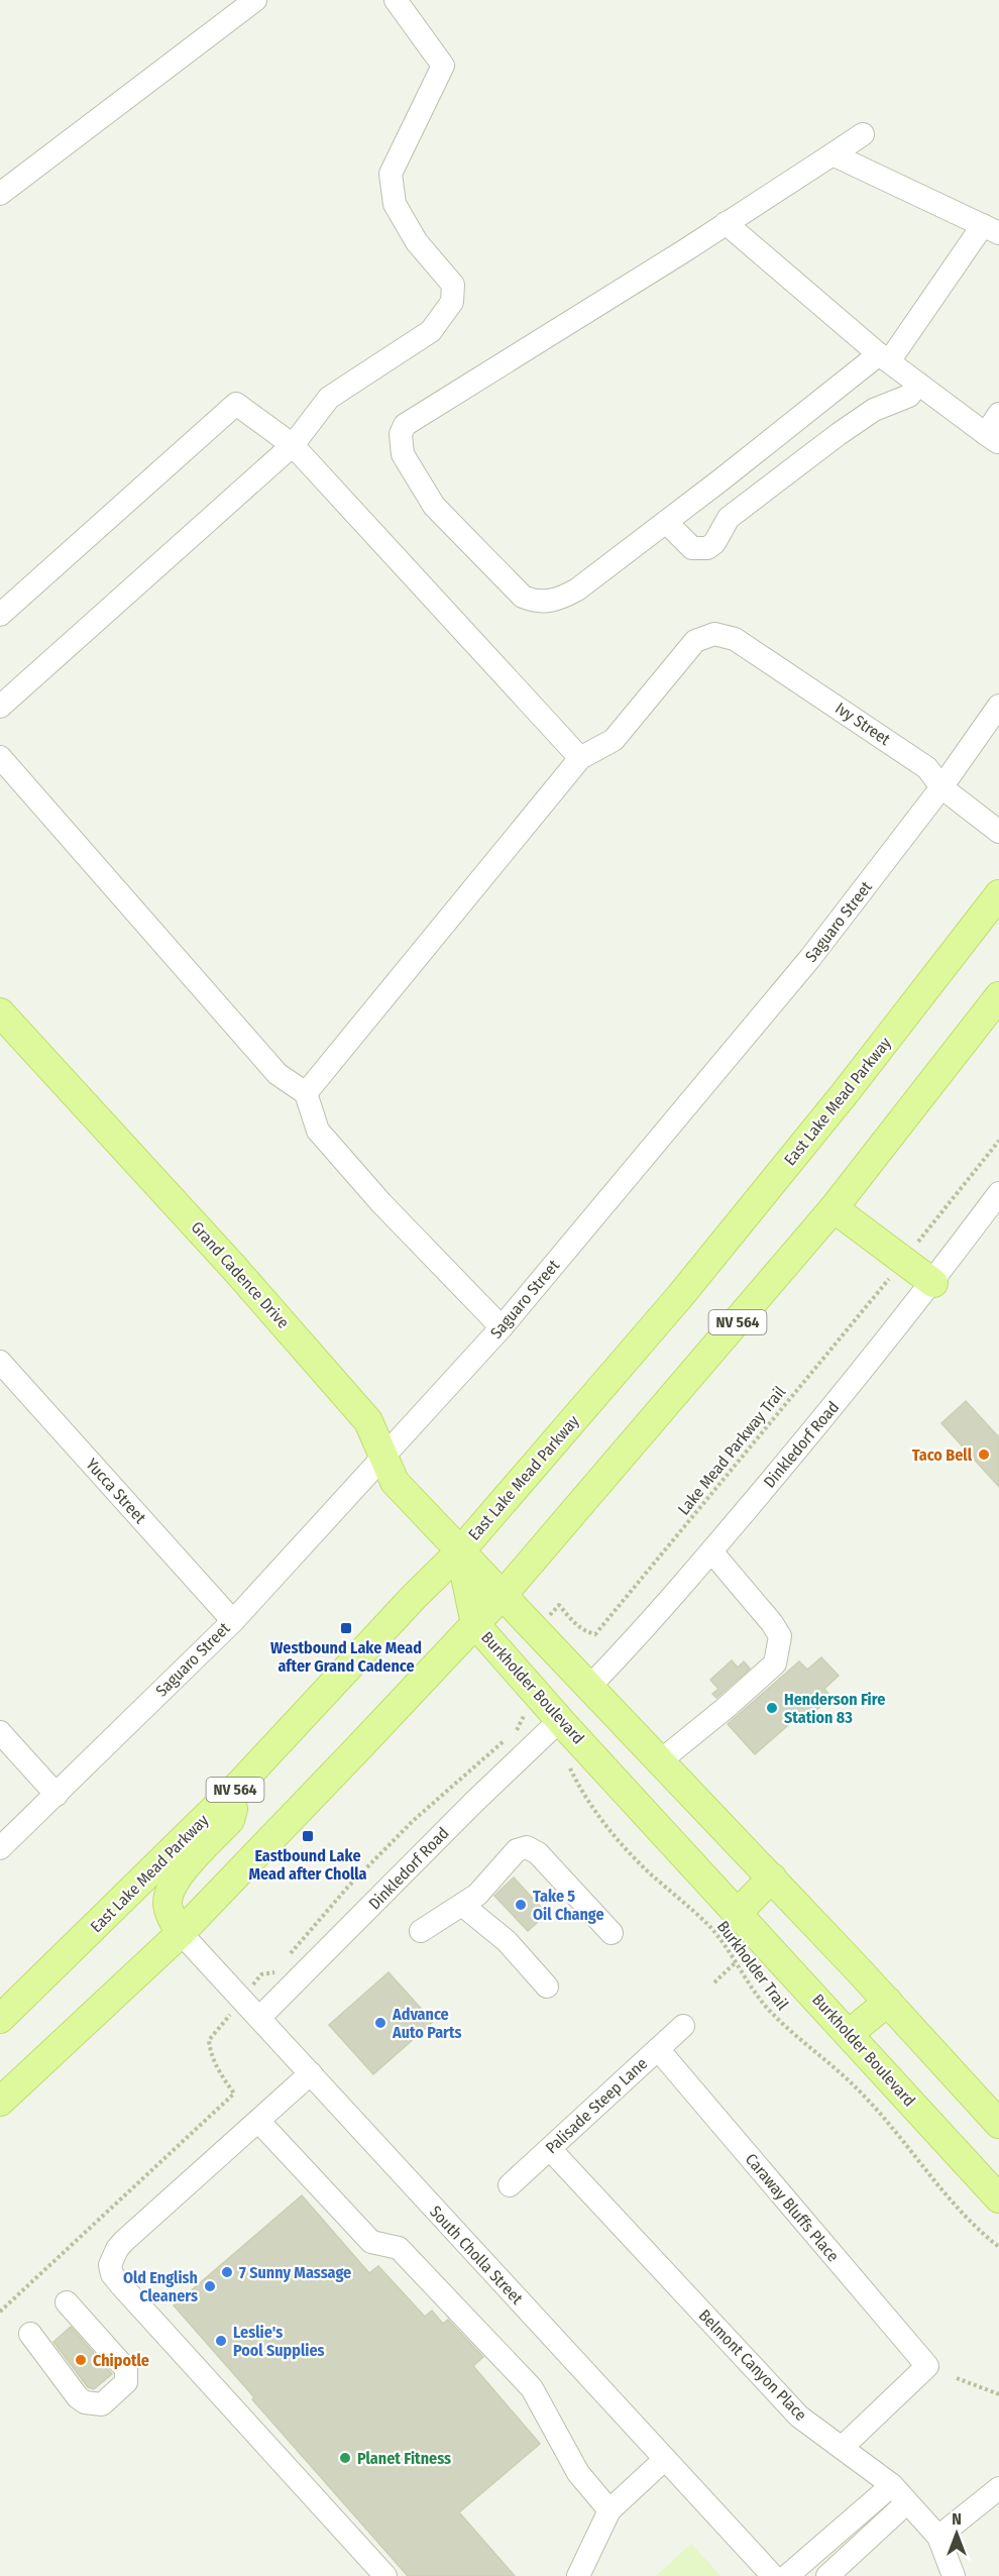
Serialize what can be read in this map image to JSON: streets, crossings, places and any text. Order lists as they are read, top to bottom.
{
  "streets": {
    "main road": [
      "East Lake Mead Parkway",
      "Grand Cadence Drive",
      "NV 564",
      "Burkholder Boulevard"
    ],
    "street": [
      "Ivy Street",
      "Saguaro Street",
      "Dinkledorf Road",
      "Yucca Street",
      "Palisade Steep Lane",
      "Caraway Bluffs Place",
      "South Cholla Street",
      "Belmont Canyon Place"
    ],
    "path": ["Lake Mead Parkway Trail", "Burkholder Trail"]
  },
  "crossings": [
    ["Ivy Street", "Saguaro Street"],
    ["Saguaro Street", "Grand Cadence Drive"],
    ["Saguaro Street", "Yucca Street"],
    ["East Lake Mead Parkway", "Grand Cadence Drive"],
    ["East Lake Mead Parkway", "Burkholder Boulevard"],
    ["Grand Cadence Drive", "Burkholder Boulevard"],
    ["NV 564", "Burkholder Boulevard"],
    ["NV 564", "South Cholla Street"],
    ["Dinkledorf Road", "Burkholder Boulevard"],
    ["Dinkledorf Road", "Burkholder Trail"],
    ["Dinkledorf Road", "South Cholla Street"],
    ["Burkholder Boulevard", "Burkholder Trail"],
    ["Palisade Steep Lane", "Caraway Bluffs Place"],
    ["Palisade Steep Lane", "Belmont Canyon Place"],
    ["Caraway Bluffs Place", "Belmont Canyon Place"]
  ],
  "places": {
    "other": [
      "Taco Bell",
      "Henderson Fire Station 83",
      "Take 5 Oil Change",
      "Advance Auto Parts",
      "7 Sunny Massage",
      "Old English Cleaners",
      "Leslie's Pool Supplies",
      "Chipotle",
      "Planet Fitness"
    ],
    "transit": ["Westbound Lake Mead after Grand Cadence", "Eastbound Lake Mead after Cholla"]
  },
  "north": "top"
}
